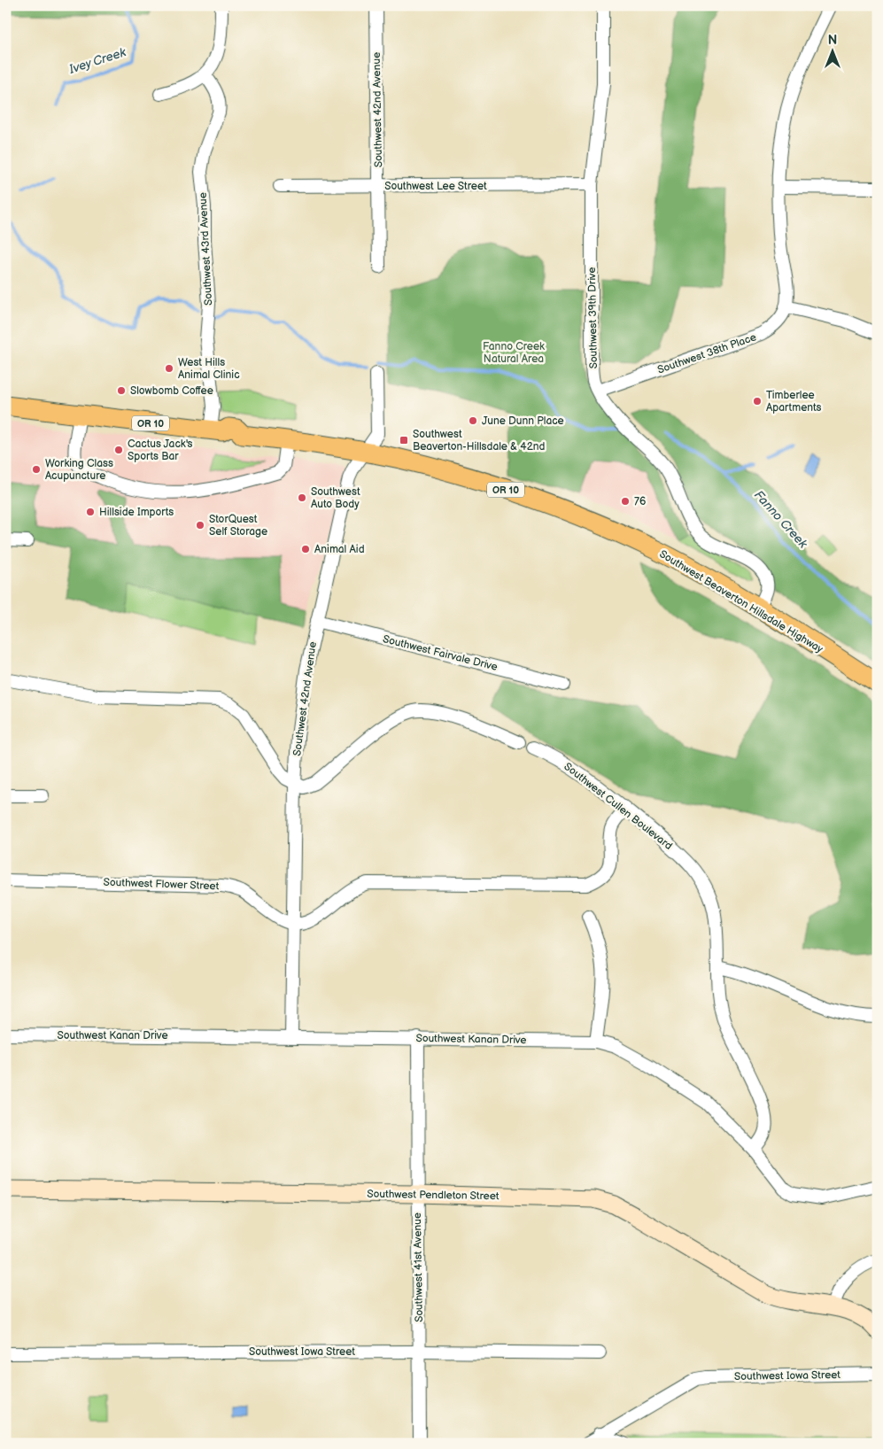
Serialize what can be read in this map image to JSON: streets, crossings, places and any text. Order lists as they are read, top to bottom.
{
  "streets": {
    "main road": ["OR 10", "Southwest Beaverton Hillsdale Highway"],
    "street": [
      "Southwest 42nd Avenue",
      "Southwest Lee Street",
      "Southwest 43rd Avenue",
      "Southwest 39th Drive",
      "Southwest 38th Place",
      "Southwest Fairvale Drive",
      "Southwest Cullen Boulevard",
      "Southwest Flower Street",
      "Southwest Kanan Drive",
      "Southwest Pendleton Street",
      "Southwest 41st Avenue",
      "Southwest Iowa Street"
    ]
  },
  "crossings": [
    ["Southwest 42nd Avenue", "Southwest Lee Street"],
    ["Southwest 42nd Avenue", "Southwest Beaverton Hillsdale Highway"],
    ["Southwest 42nd Avenue", "Southwest Fairvale Drive"],
    ["Southwest 42nd Avenue", "Southwest Flower Street"],
    ["Southwest 42nd Avenue", "Southwest Kanan Drive"],
    ["Southwest Lee Street", "Southwest 39th Drive"],
    ["Southwest 43rd Avenue", "Southwest Beaverton Hillsdale Highway"],
    ["Southwest 39th Drive", "Southwest 38th Place"],
    ["Southwest 39th Drive", "Southwest Beaverton Hillsdale Highway"],
    ["Southwest Cullen Boulevard", "Southwest Kanan Drive"],
    ["Southwest Kanan Drive", "Southwest 41st Avenue"],
    ["Southwest Pendleton Street", "Southwest 41st Avenue"],
    ["Southwest 41st Avenue", "Southwest Iowa Street"]
  ],
  "water": ["Ivey Creek", "Fanno Creek"],
  "parks": ["Fanno Creek Natural Area"],
  "places": {
    "other": [
      "West Hills Animal Clinic",
      "Slowbomb Coffee",
      "Timberlee Apartments",
      "June Dunn Place",
      "Cactus Jack's Sports Bar",
      "Working Class Acupuncture",
      "Southwest Auto Body",
      "76",
      "Hillside Imports",
      "StorQuest Self Storage",
      "Animal Aid"
    ],
    "transit": ["Southwest Beaverton-Hillsdale & 42nd"]
  },
  "north": "top"
}
